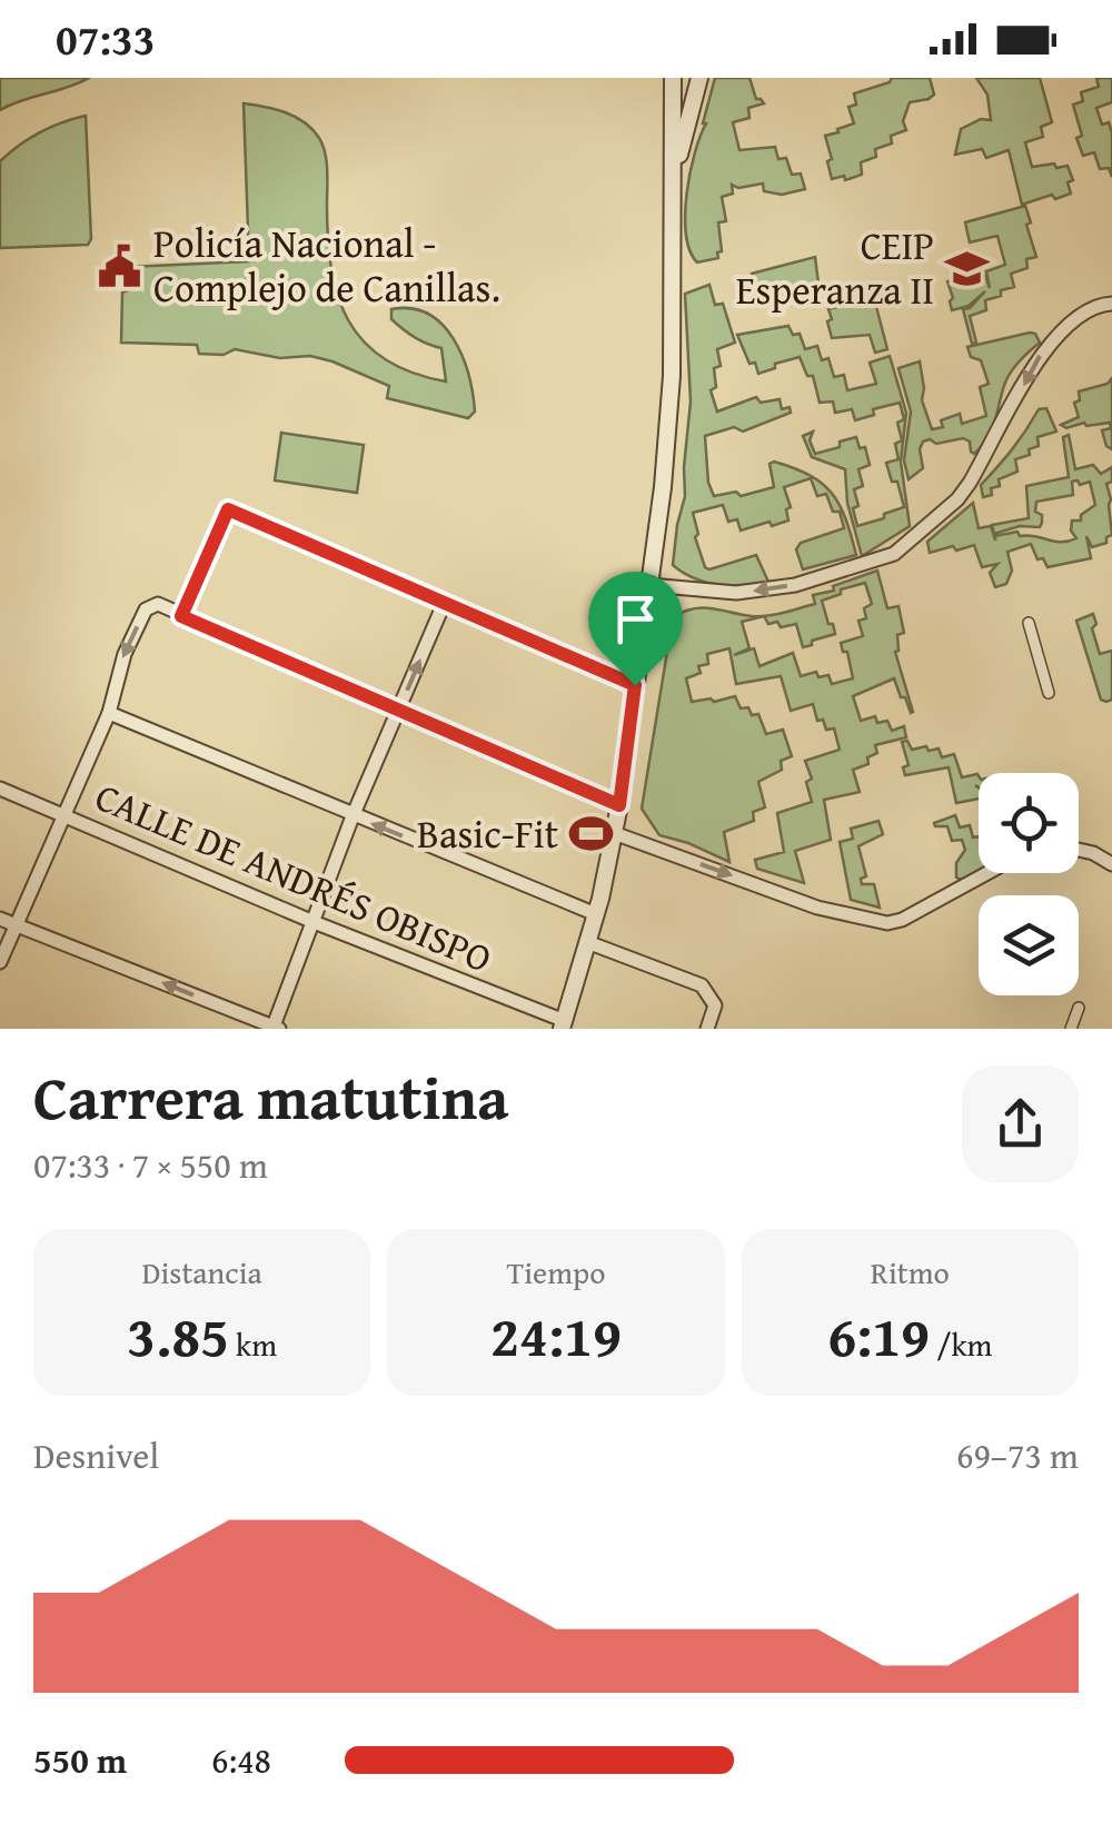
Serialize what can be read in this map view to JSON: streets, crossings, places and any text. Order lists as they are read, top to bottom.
{
  "streets": {
    "street": ["CALLE DE ANDRÉS OBISPO"]
  },
  "places": {
    "public building": ["Policía Nacional - Complejo de Canillas."],
    "school or university": ["CEIP Esperanza II"],
    "sports": ["Basic-Fit"]
  },
  "page": {
    "status": "07:33",
    "heading": ["Carrera matutina", "07:33 · 7 × 550 m"],
    "stats": [
      ["Distancia", "3.85 km"],
      ["Tiempo", "24:19"],
      ["Ritmo", "6:19 /km"]
    ],
    "chart": ["Desnivel", "69–73 m"],
    "list": [
      {
        "name": "550 m",
        "note": "6:48"
      }
    ]
  }
}
